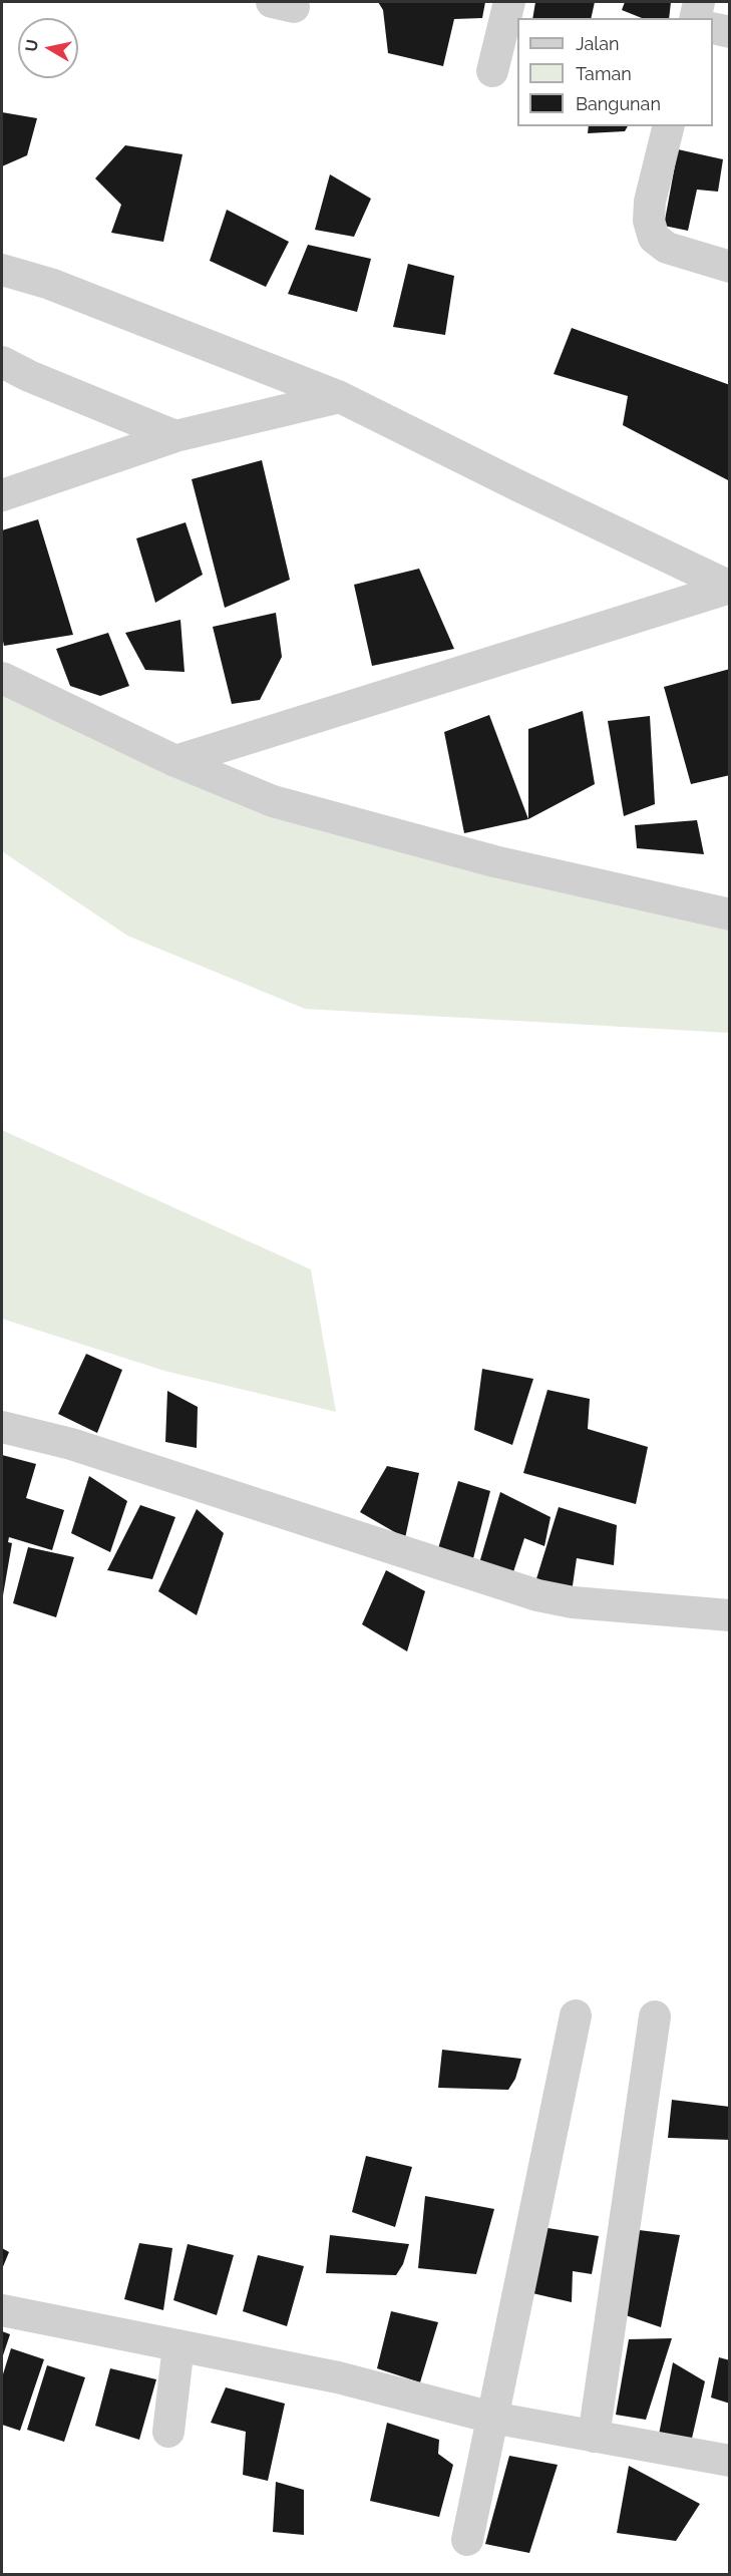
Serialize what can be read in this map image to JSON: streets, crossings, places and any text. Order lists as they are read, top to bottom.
{
  "legend": ["Jalan", "Taman", "Bangunan"],
  "north": "left"
}
